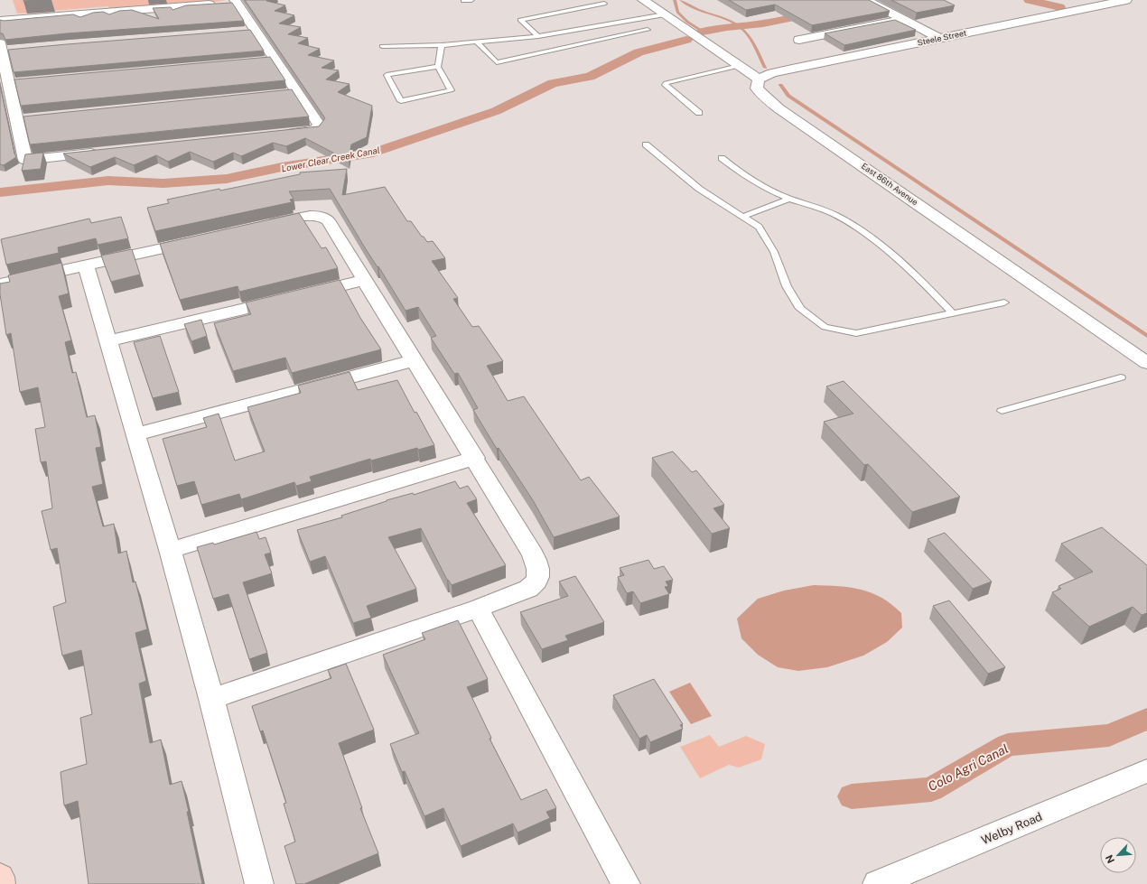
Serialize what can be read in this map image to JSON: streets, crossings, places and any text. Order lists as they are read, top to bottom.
{
  "streets": {
    "street": ["Steele Street", "East 86th Avenue", "Welby Road"]
  },
  "crossings": [
    ["Steele Street", "East 86th Avenue"]
  ],
  "water": ["Lower Clear Creek Canal", "Colo Agri Canal"],
  "north": "bottom left"
}
